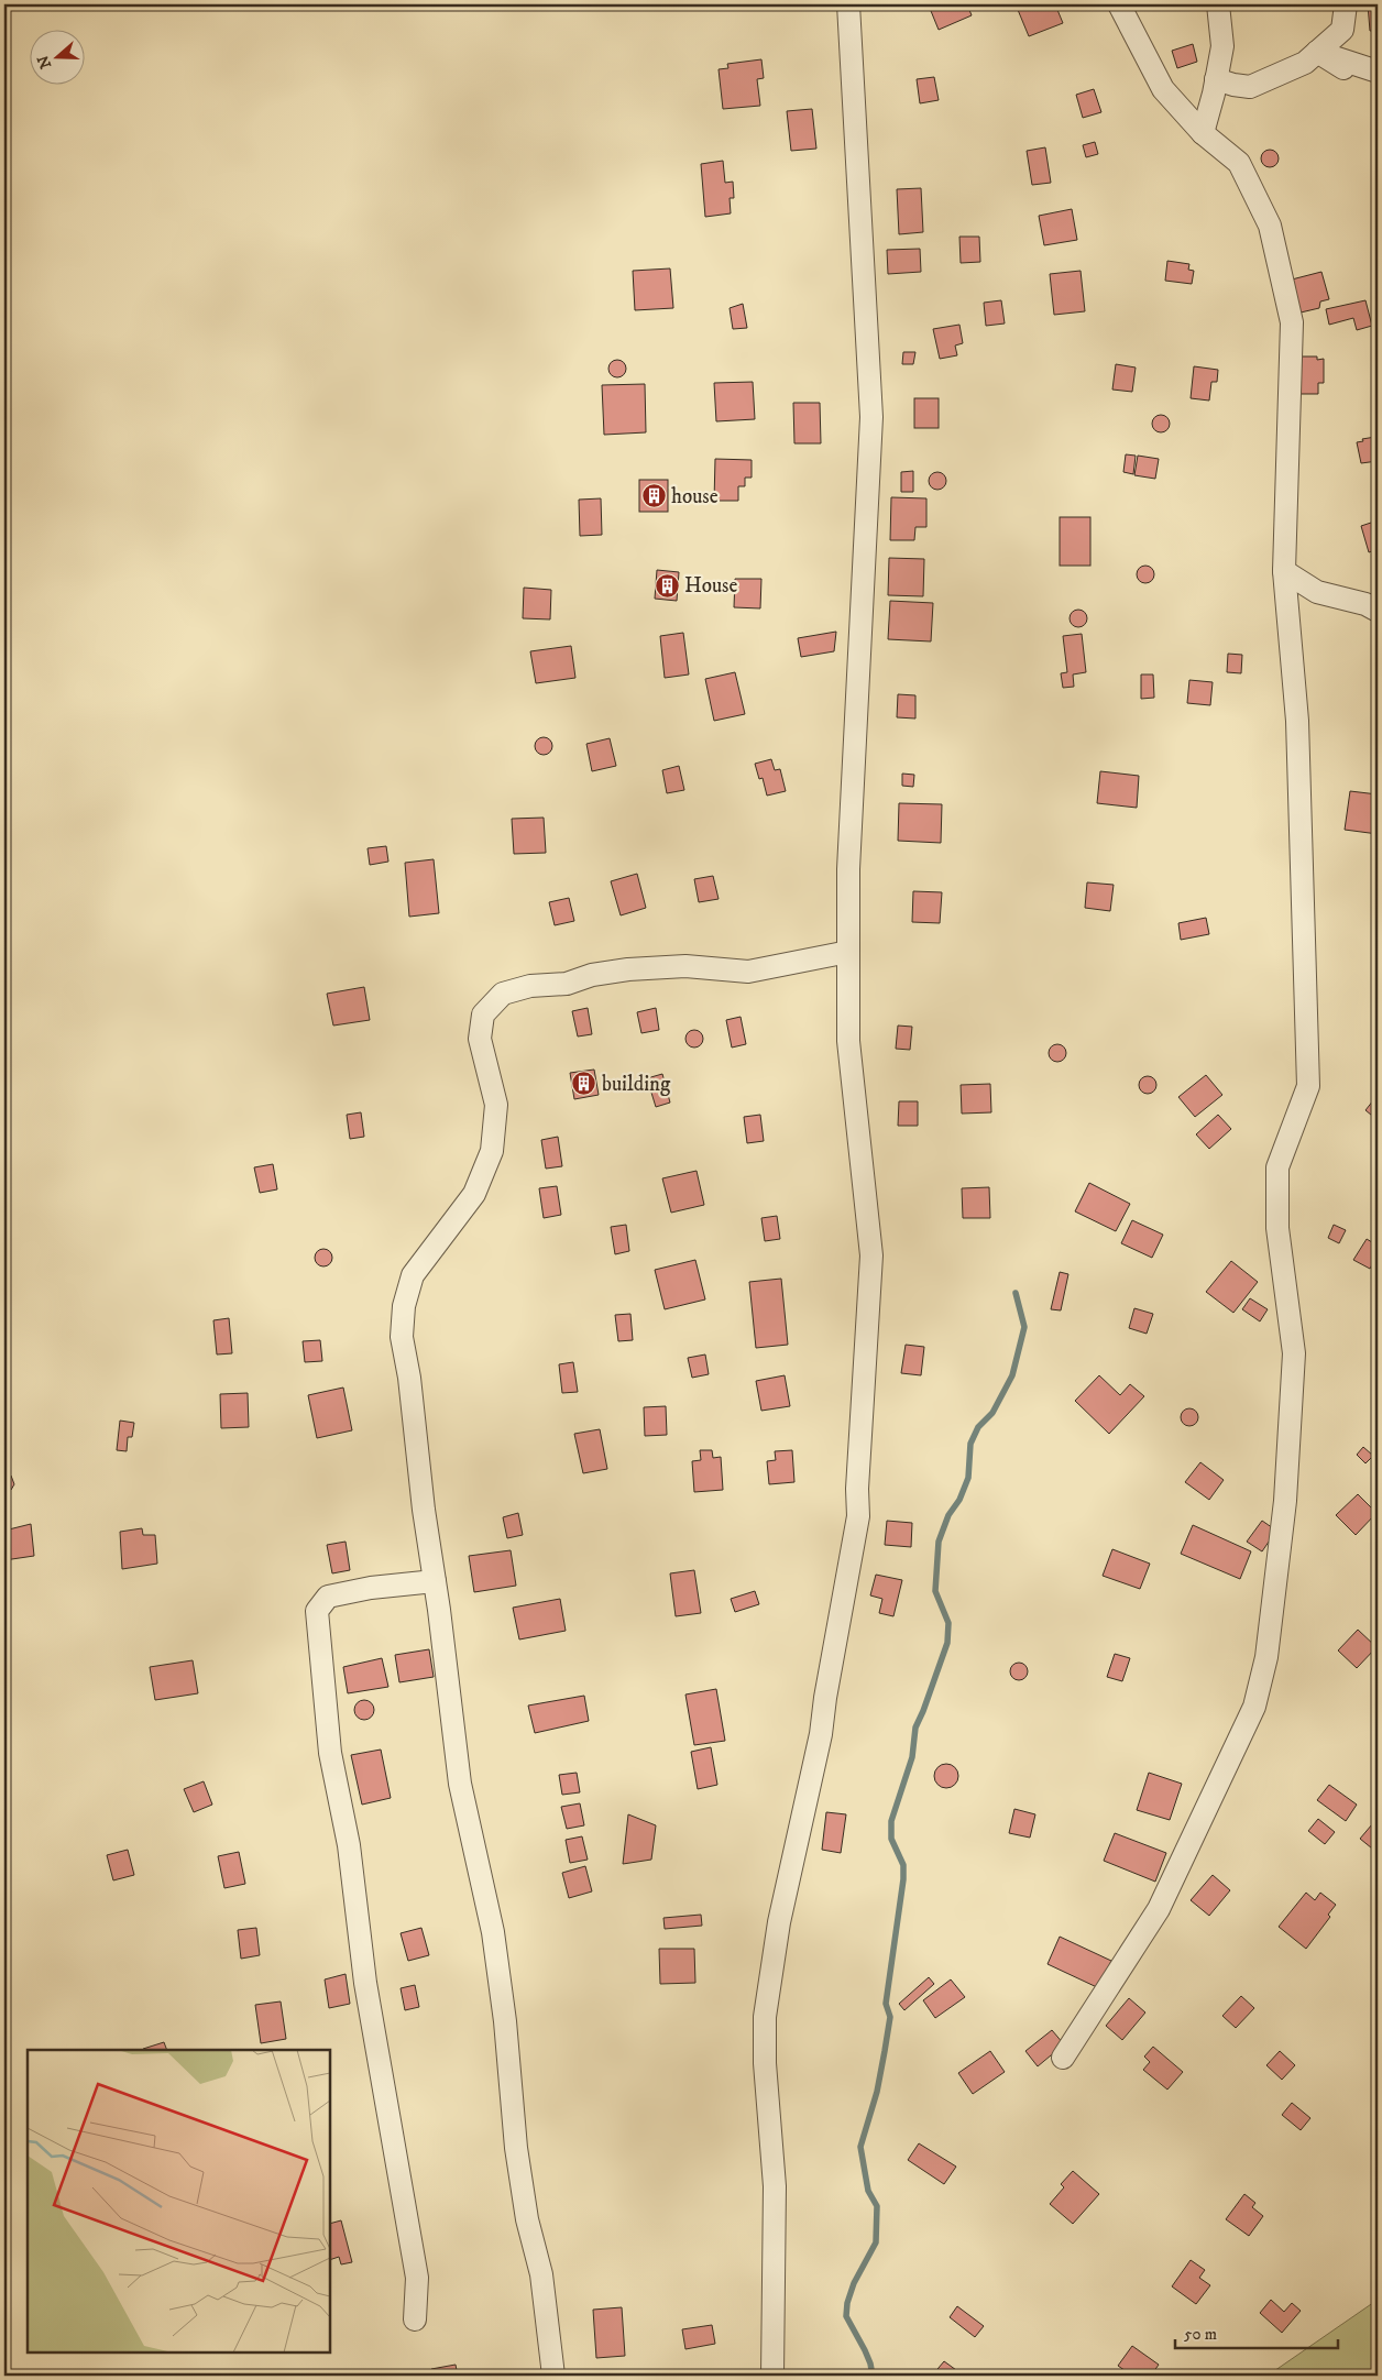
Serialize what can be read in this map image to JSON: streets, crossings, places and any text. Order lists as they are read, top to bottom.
{
  "places": {
    "building": ["house", "House", "building"]
  },
  "scale_bar": "50 m",
  "north": "left"
}
